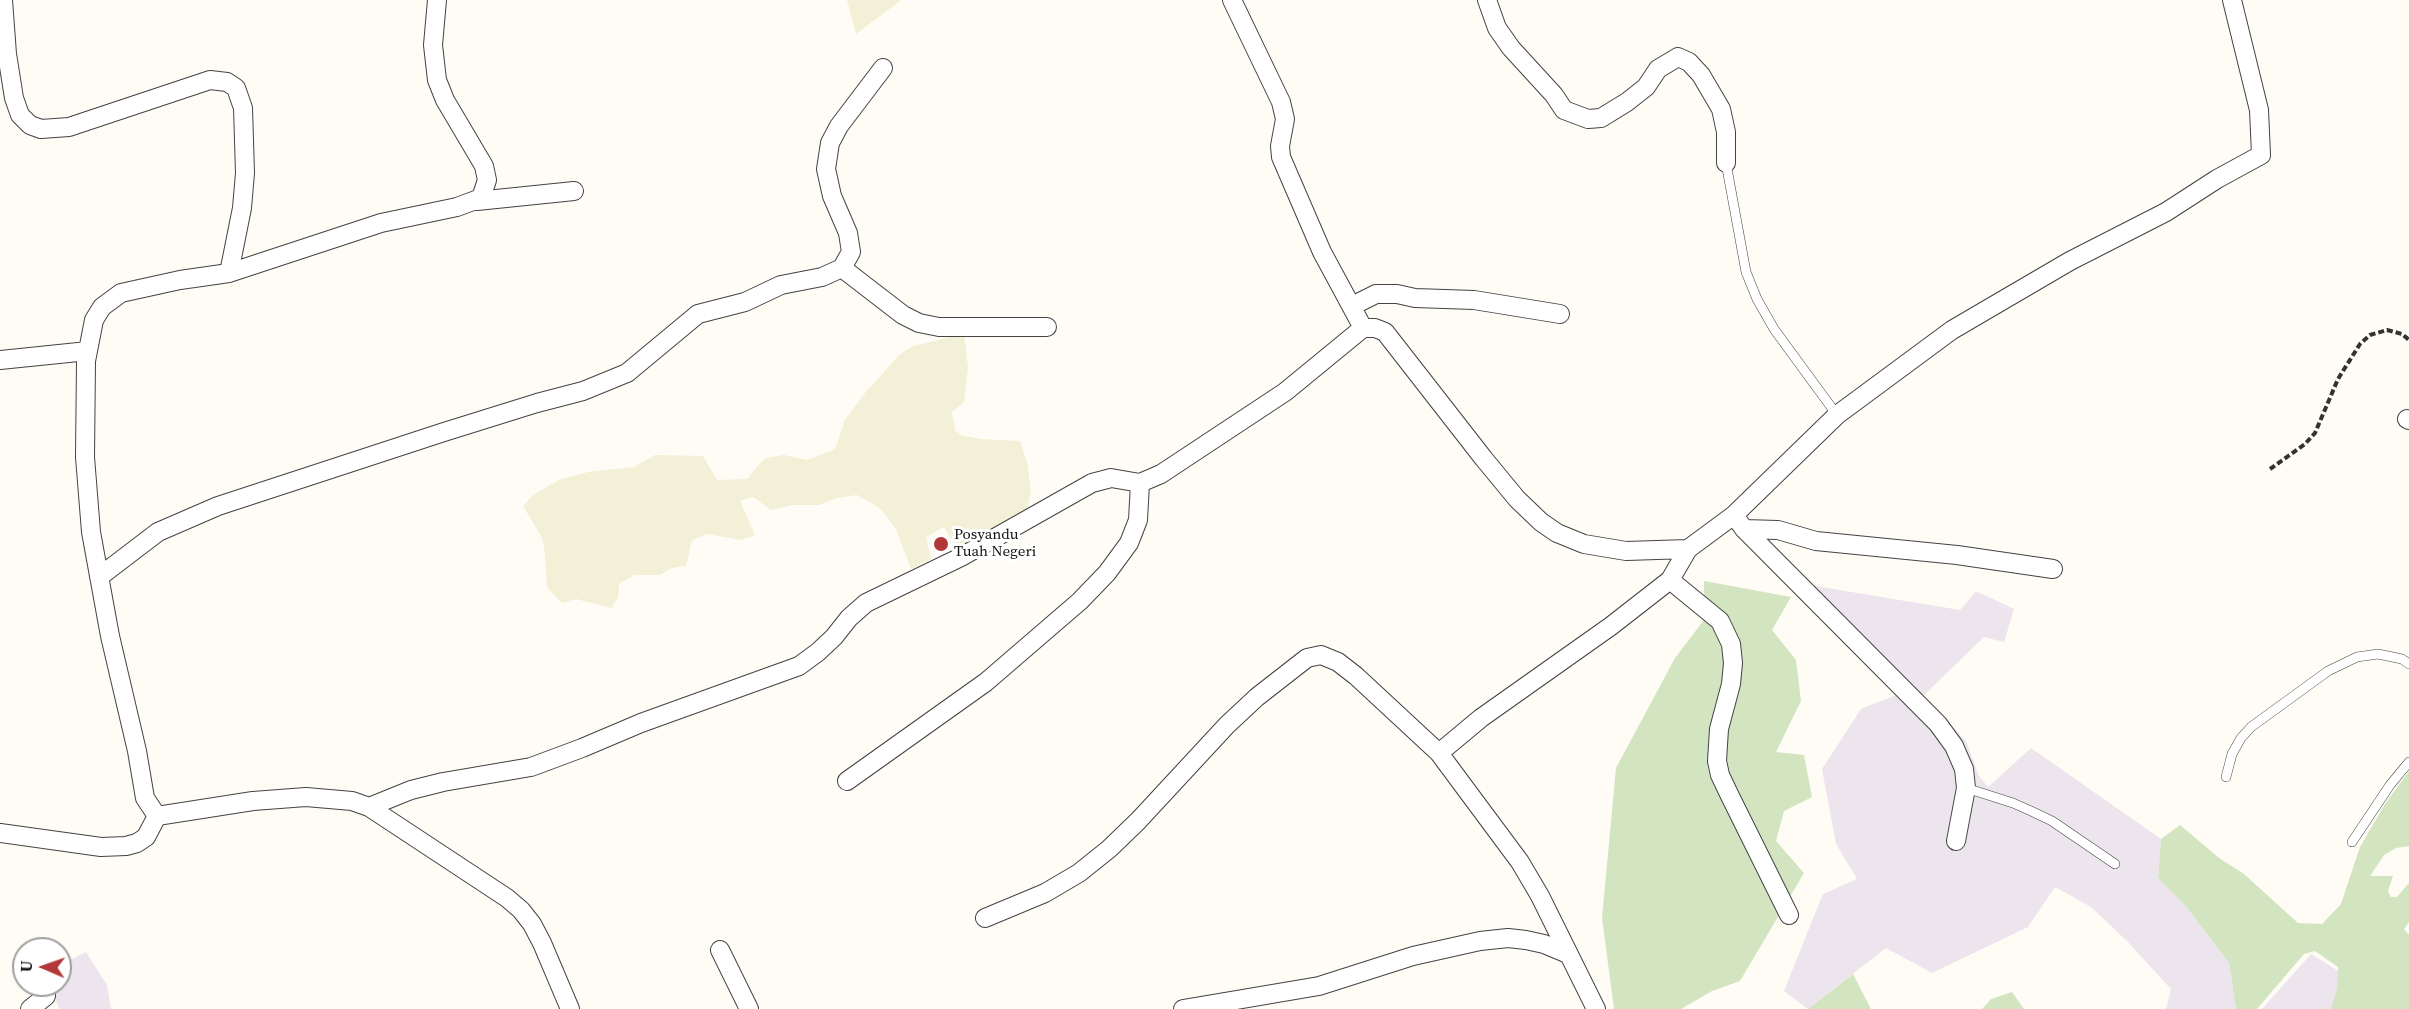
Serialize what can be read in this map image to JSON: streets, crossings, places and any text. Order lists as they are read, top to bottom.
{
  "places": ["Posyandu Tuah Negeri"],
  "north": "left"
}
